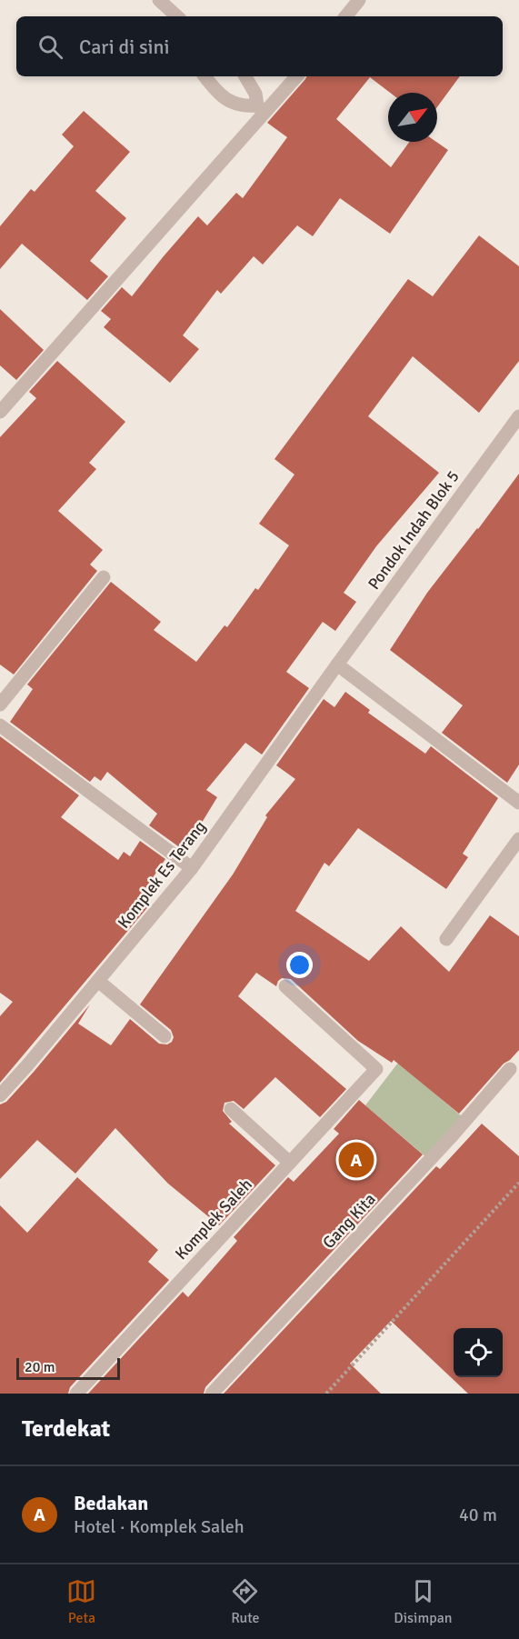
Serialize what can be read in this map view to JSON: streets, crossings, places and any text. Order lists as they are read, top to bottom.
{
  "streets": {
    "street": [
      "Pondok Indah Blok 5",
      "Komplek Es Terang",
      "Komplek Saleh",
      "Gang Kita"
    ]
  },
  "crossings": [
    ["Pondok Indah Blok 5", "Komplek Es Terang"]
  ],
  "scale_bar": "20 m",
  "north": "top right",
  "page": {
    "search": "Cari di sini",
    "pins": "A",
    "scale": "20 m",
    "heading": "Terdekat",
    "list": [
      {
        "mark": "A",
        "name": "Bedakan",
        "note": "Hotel · Komplek Saleh",
        "value": "40 m"
      }
    ],
    "nav": ["Peta", "Rute", "Disimpan"]
  }
}
